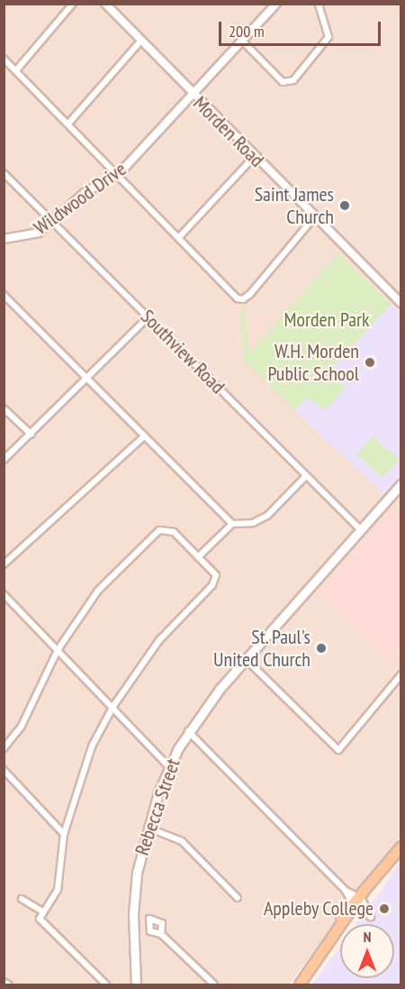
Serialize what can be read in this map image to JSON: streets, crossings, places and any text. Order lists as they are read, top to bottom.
{
  "streets": {
    "main road": ["Rebecca Street"],
    "street": ["Morden Road", "Wildwood Drive", "Southview Road"]
  },
  "crossings": [
    ["Morden Road", "Wildwood Drive"],
    ["Wildwood Drive", "Southview Road"],
    ["Southview Road", "Rebecca Street"]
  ],
  "parks": ["Morden Park"],
  "places": [
    "Saint James Church",
    "W.H. Morden Public School",
    "St. Paul's United Church",
    "Appleby College"
  ],
  "scale_bar": "200 m",
  "north": "top"
}
